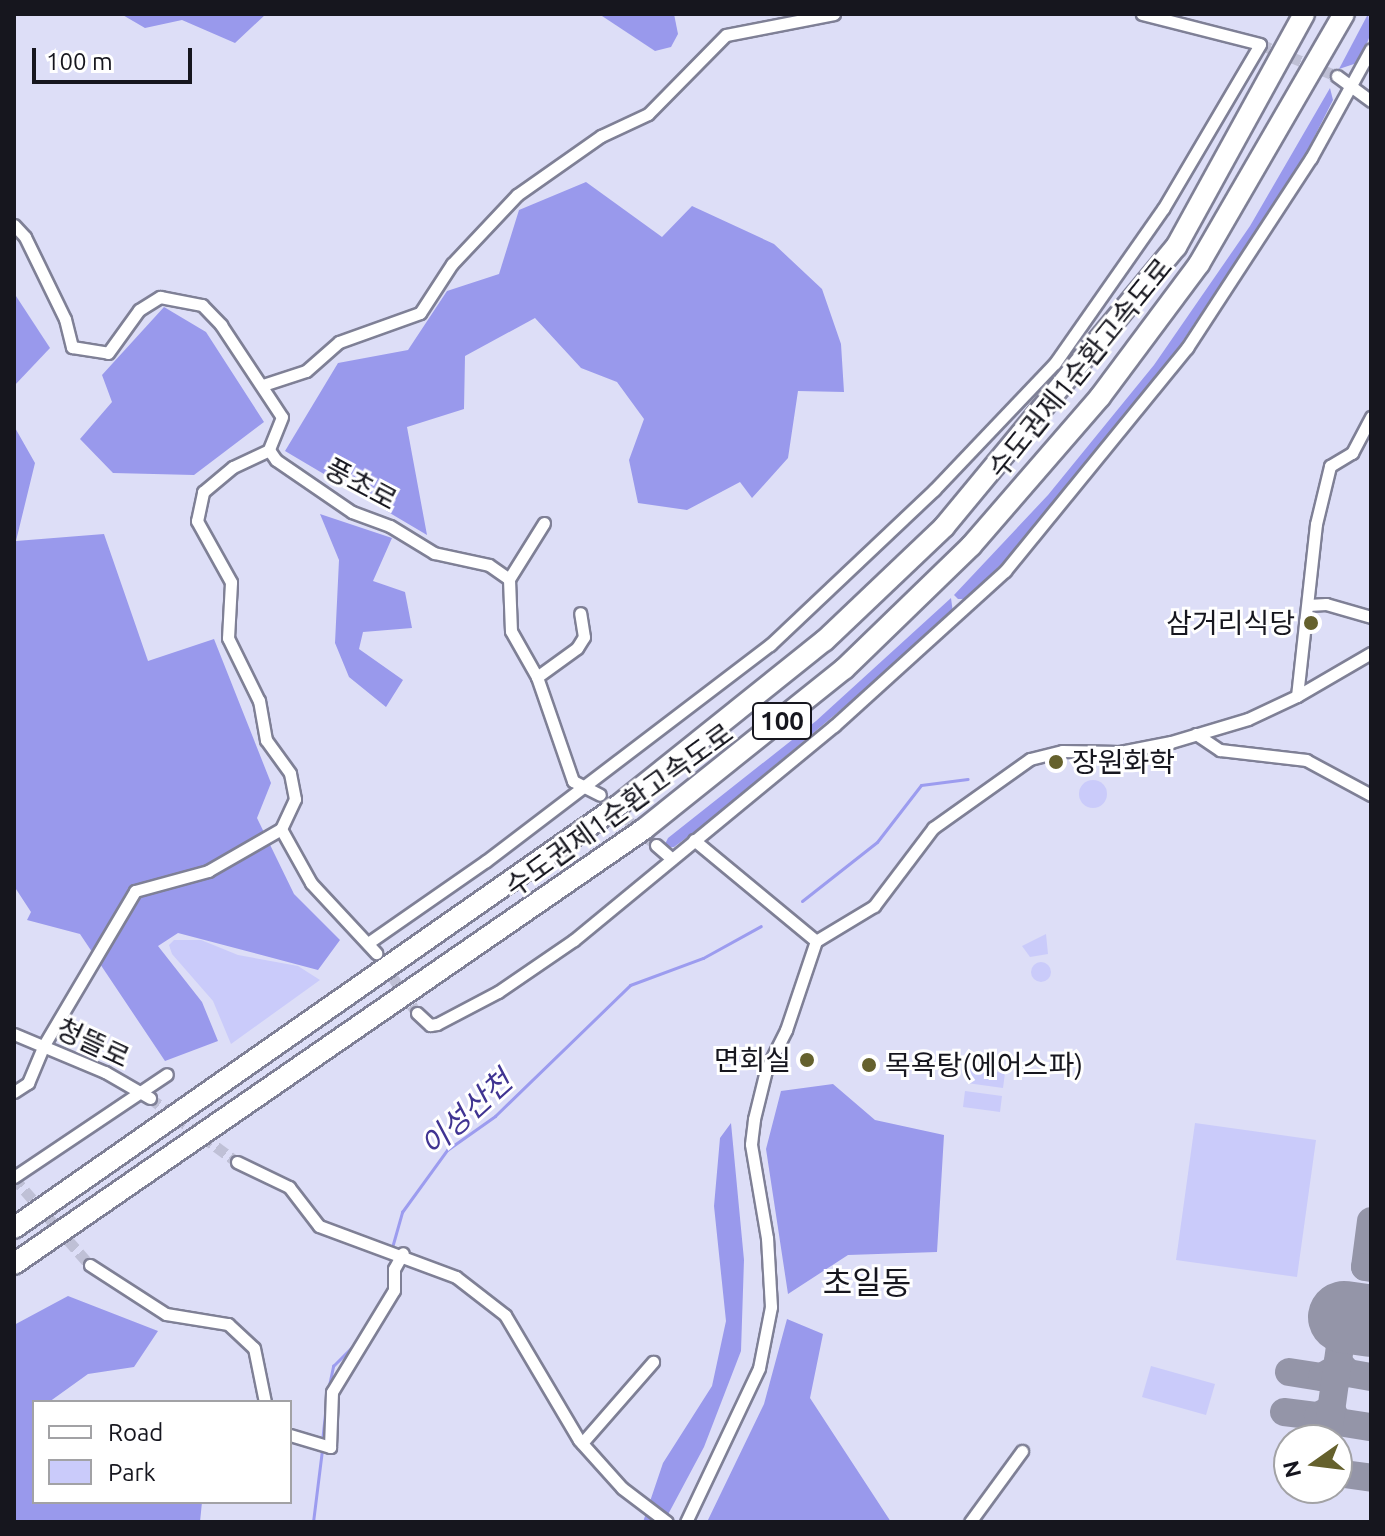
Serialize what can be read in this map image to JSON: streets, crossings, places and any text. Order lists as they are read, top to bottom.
{
  "streets": {
    "highway": ["수도권제1순환고속도로", "100"],
    "street": ["풍초로", "청뜰로"]
  },
  "districts": ["초일동"],
  "water": ["이성산천"],
  "places": [
    "삼거리식당",
    "장원화학",
    "면회실",
    "목욕탕(에어스파)"
  ],
  "legend": ["Road", "Park"],
  "scale_bar": "100 m",
  "north": "left"
}
